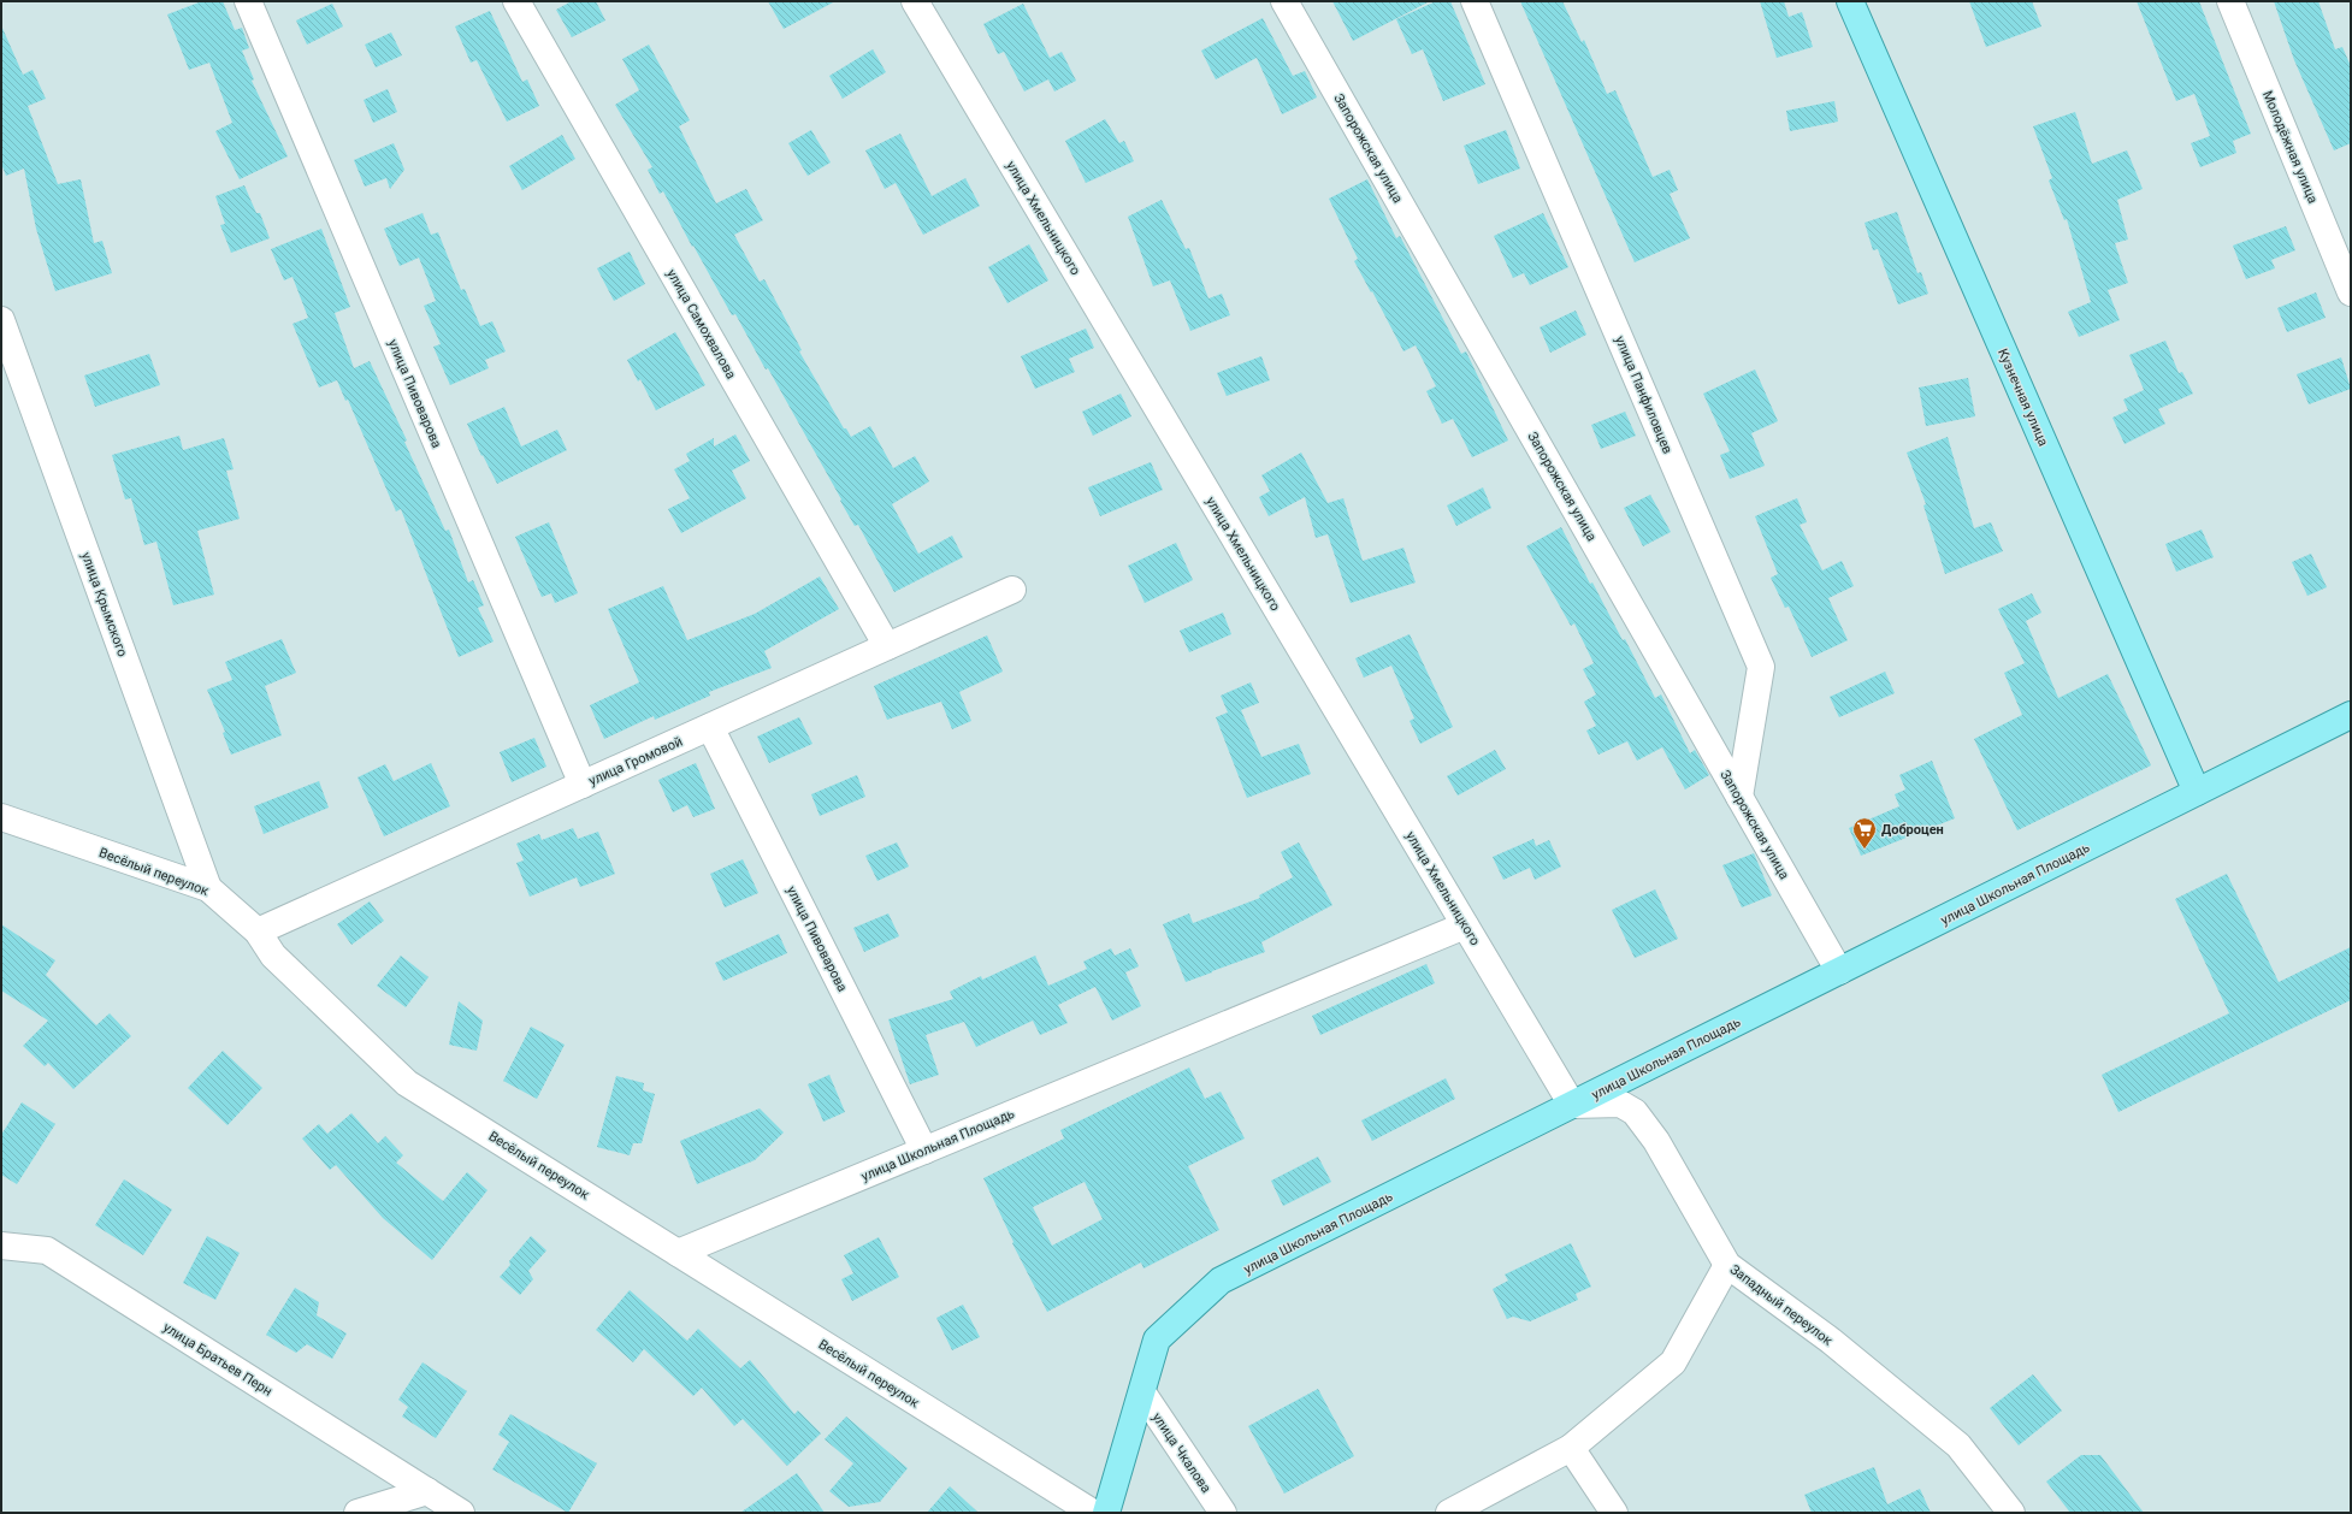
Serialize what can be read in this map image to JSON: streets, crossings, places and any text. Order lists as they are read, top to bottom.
{
  "streets": {
    "main road": ["Кузнечная улица", "улица Школьная Площадь"],
    "street": [
      "Молодёжная улица",
      "Запорожская улица",
      "улица Хмельницкого",
      "улица Самохвалова",
      "улица Пивоварова",
      "улица Панфиловцев",
      "улица Крымского",
      "улица Громовой",
      "Весёлый переулок",
      "Западный переулок",
      "улица Братьев Перн",
      "улица Чкалова"
    ]
  },
  "crossings": [
    ["Запорожская улица", "улица Панфиловцев"],
    ["Запорожская улица", "улица Школьная Площадь"],
    ["улица Хмельницкого", "улица Школьная Площадь"],
    ["улица Хмельницкого", "Западный переулок"],
    ["улица Самохвалова", "улица Громовой"],
    ["улица Пивоварова", "улица Громовой"],
    ["улица Пивоварова", "улица Школьная Площадь"],
    ["Кузнечная улица", "улица Школьная Площадь"],
    ["улица Крымского", "Весёлый переулок"],
    ["улица Громовой", "Весёлый переулок"],
    ["Весёлый переулок", "улица Школьная Площадь"],
    ["улица Школьная Площадь", "Западный переулок"],
    ["улица Школьная Площадь", "улица Чкалова"]
  ],
  "places": {
    "supermarket": ["Доброцен"]
  }
}
